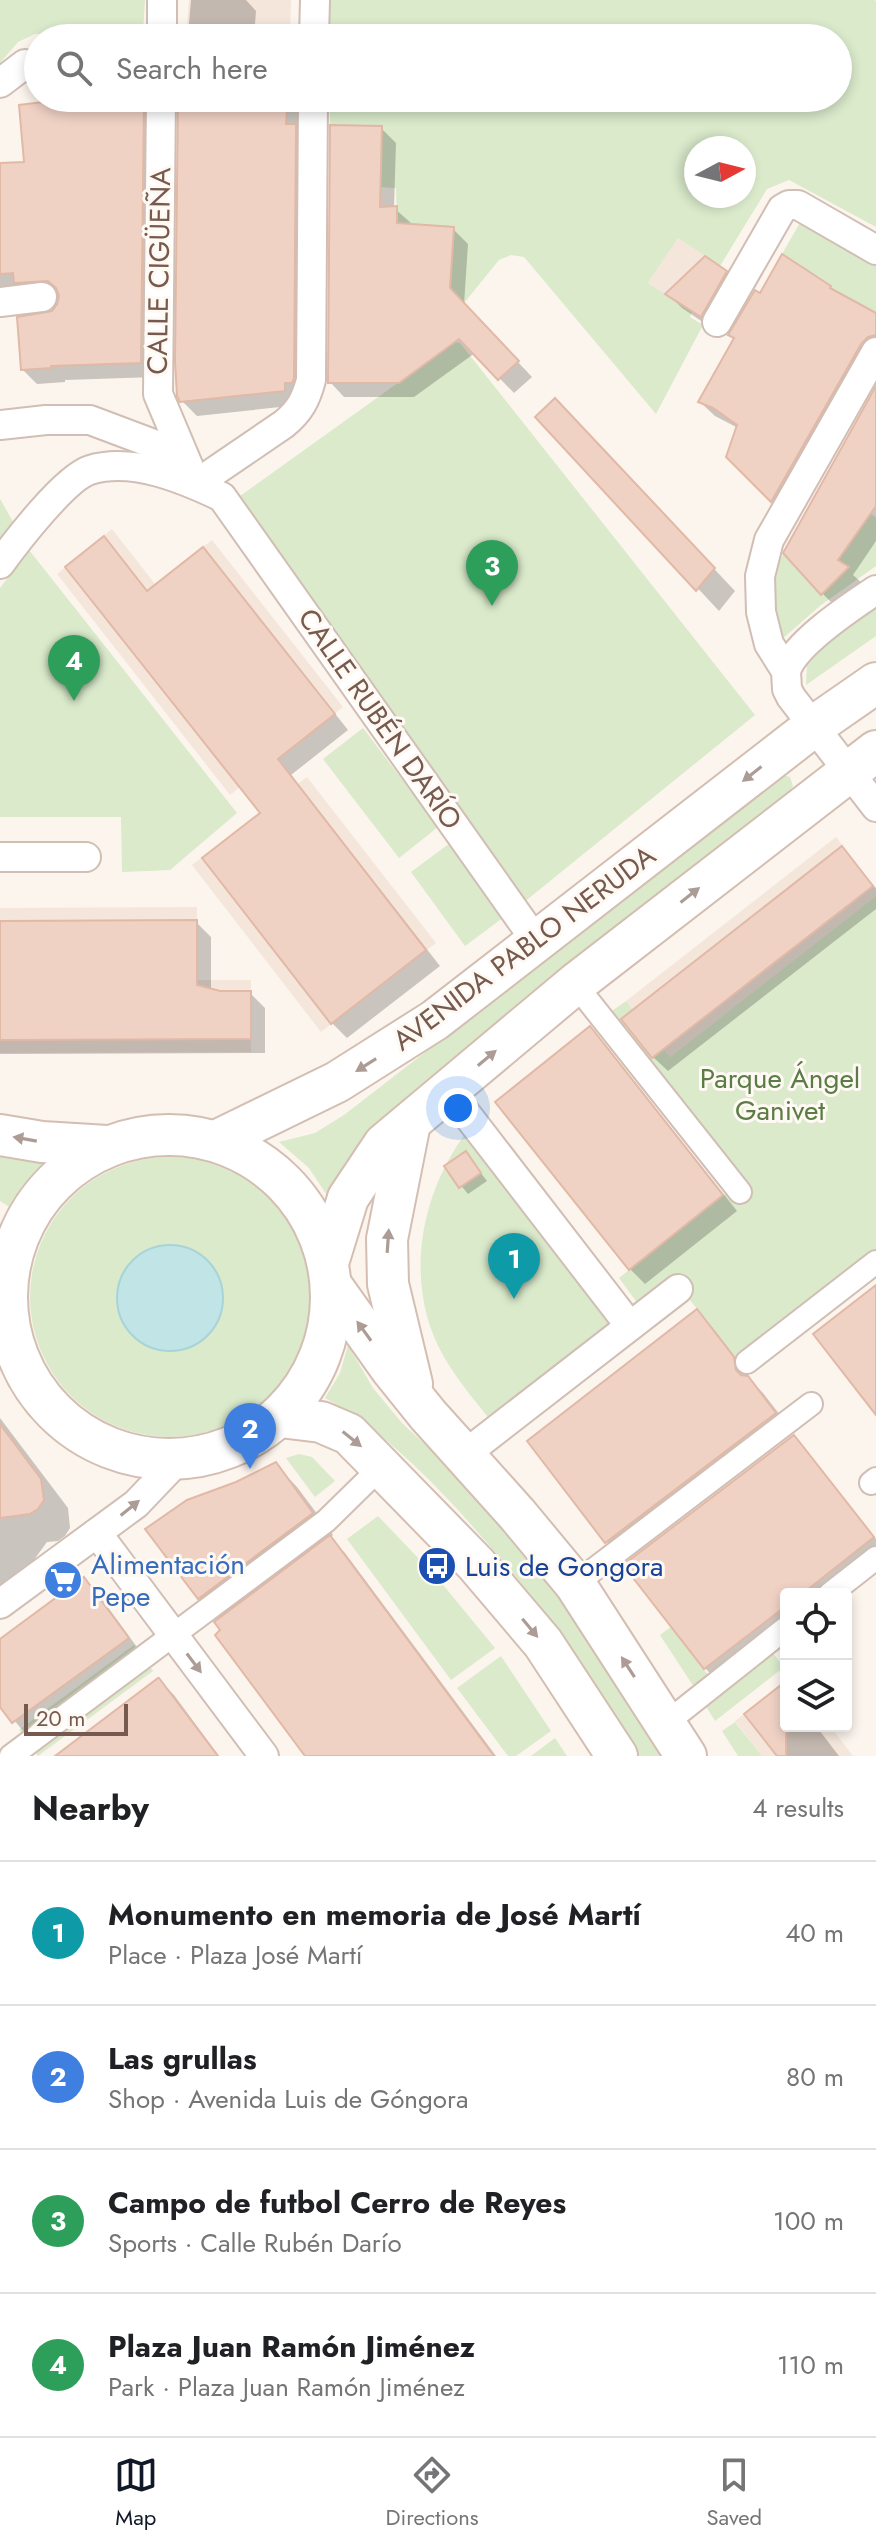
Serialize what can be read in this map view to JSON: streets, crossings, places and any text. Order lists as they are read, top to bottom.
{
  "streets": {
    "main road": ["AVENIDA PABLO NERUDA"],
    "street": ["CALLE CIGÜEÑA", "CALLE RUBÉN DARÍO"]
  },
  "crossings": [
    ["CALLE CIGÜEÑA", "CALLE RUBÉN DARÍO"],
    ["CALLE RUBÉN DARÍO", "AVENIDA PABLO NERUDA"]
  ],
  "parks": ["Parque Ángel Ganivet"],
  "places": {
    "bus stop": ["Luis de Gongora"],
    "supermarket": ["Alimentación Pepe"]
  },
  "scale_bar": "20 m",
  "north": "right",
  "page": {
    "search": "Search here",
    "pins": [
      "3",
      "4",
      "1",
      "2"
    ],
    "scale": "20 m",
    "heading": ["Nearby", "4 results"],
    "list": [
      {
        "mark": "1",
        "name": "Monumento en memoria de José Martí",
        "note": "Place · Plaza José Martí",
        "value": "40 m"
      },
      {
        "mark": "2",
        "name": "Las grullas",
        "note": "Shop · Avenida Luis de Góngora",
        "value": "80 m"
      },
      {
        "mark": "3",
        "name": "Campo de futbol Cerro de Reyes",
        "note": "Sports · Calle Rubén Darío",
        "value": "100 m"
      },
      {
        "mark": "4",
        "name": "Plaza Juan Ramón Jiménez",
        "note": "Park · Plaza Juan Ramón Jiménez",
        "value": "110 m"
      }
    ],
    "nav": ["Map", "Directions", "Saved"]
  }
}
